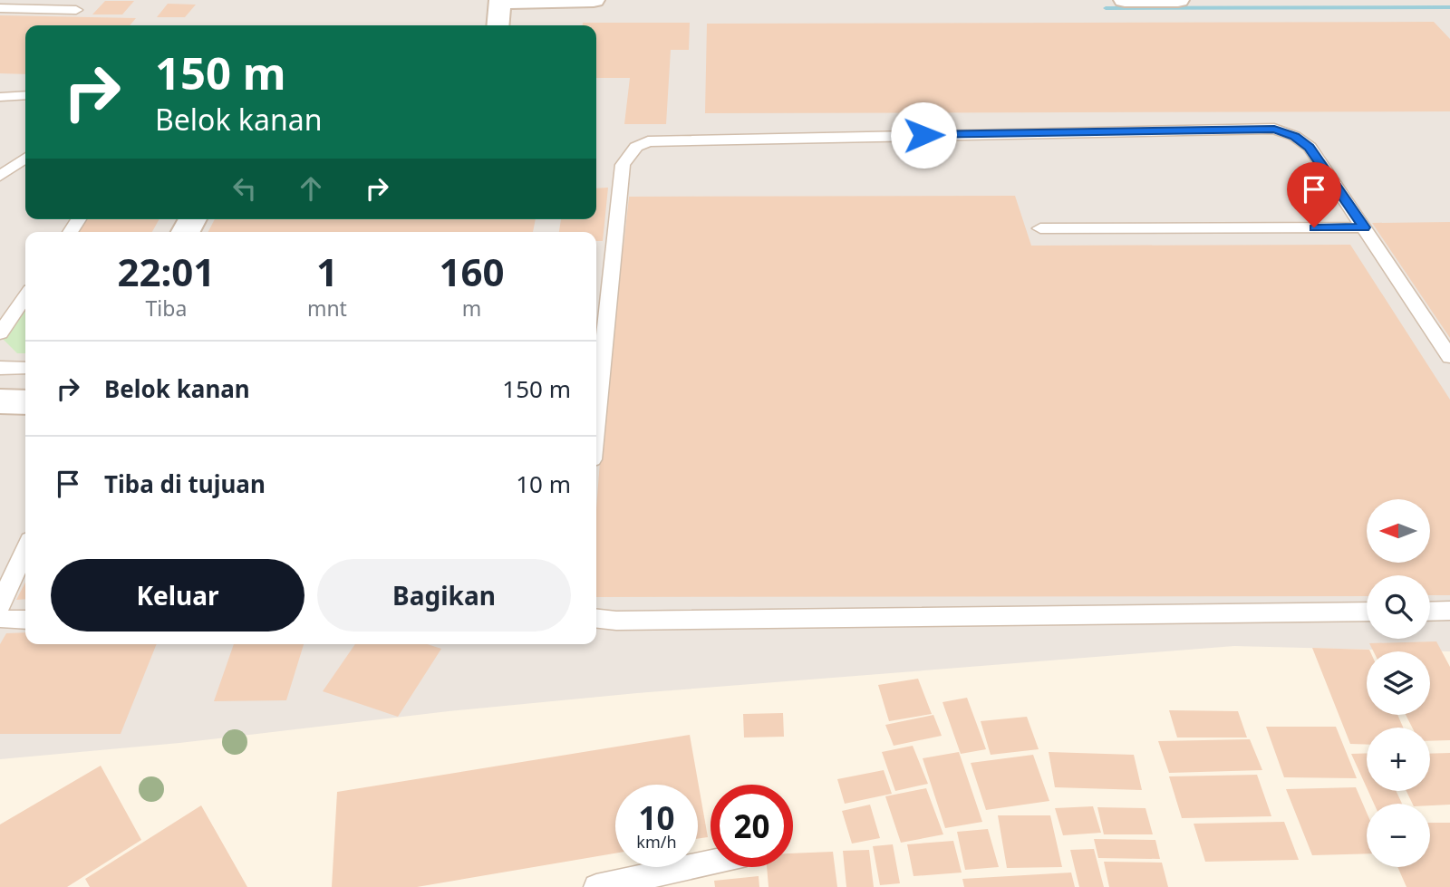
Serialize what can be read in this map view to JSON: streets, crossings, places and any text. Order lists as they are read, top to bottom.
{
  "north": "left",
  "page": {
    "turn": ["150 m", "Belok kanan"],
    "eta": [
      "22:01",
      "Tiba",
      "1",
      "mnt",
      "160",
      "m"
    ],
    "list": [
      {
        "name": "Belok kanan",
        "value": "150 m"
      },
      {
        "name": "Tiba di tujuan",
        "value": "10 m"
      }
    ],
    "map_buttons": ["+", "−"],
    "buttons": ["Keluar", "Bagikan"],
    "speed": "10 km/h",
    "limit": "20"
  }
}
